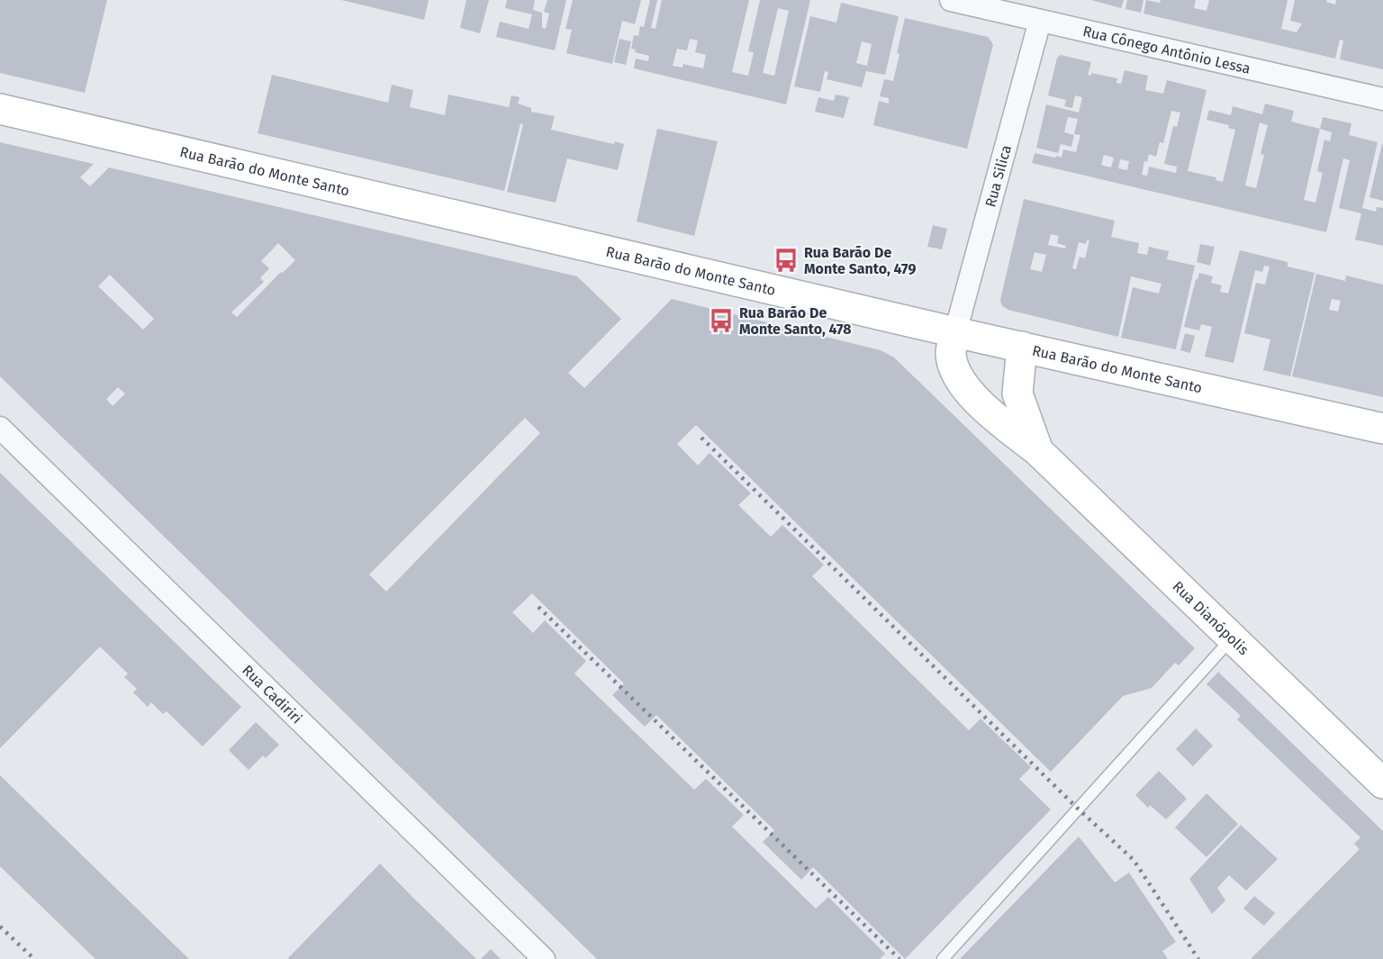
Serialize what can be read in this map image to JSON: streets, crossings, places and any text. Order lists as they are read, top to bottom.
{
  "streets": {
    "street": [
      "Rua Cônego Antônio Lessa",
      "Rua Barão do Monte Santo",
      "Rua Silica",
      "Rua Dianópolis",
      "Rua Cadiriri"
    ]
  },
  "crossings": [
    ["Rua Cônego Antônio Lessa", "Rua Silica"],
    ["Rua Barão do Monte Santo", "Rua Silica"],
    ["Rua Barão do Monte Santo", "Rua Dianópolis"],
    ["Rua Silica", "Rua Dianópolis"]
  ],
  "places": {
    "bus stop": ["Rua Barão De Monte Santo, 479", "Rua Barão De Monte Santo, 478"]
  }
}
